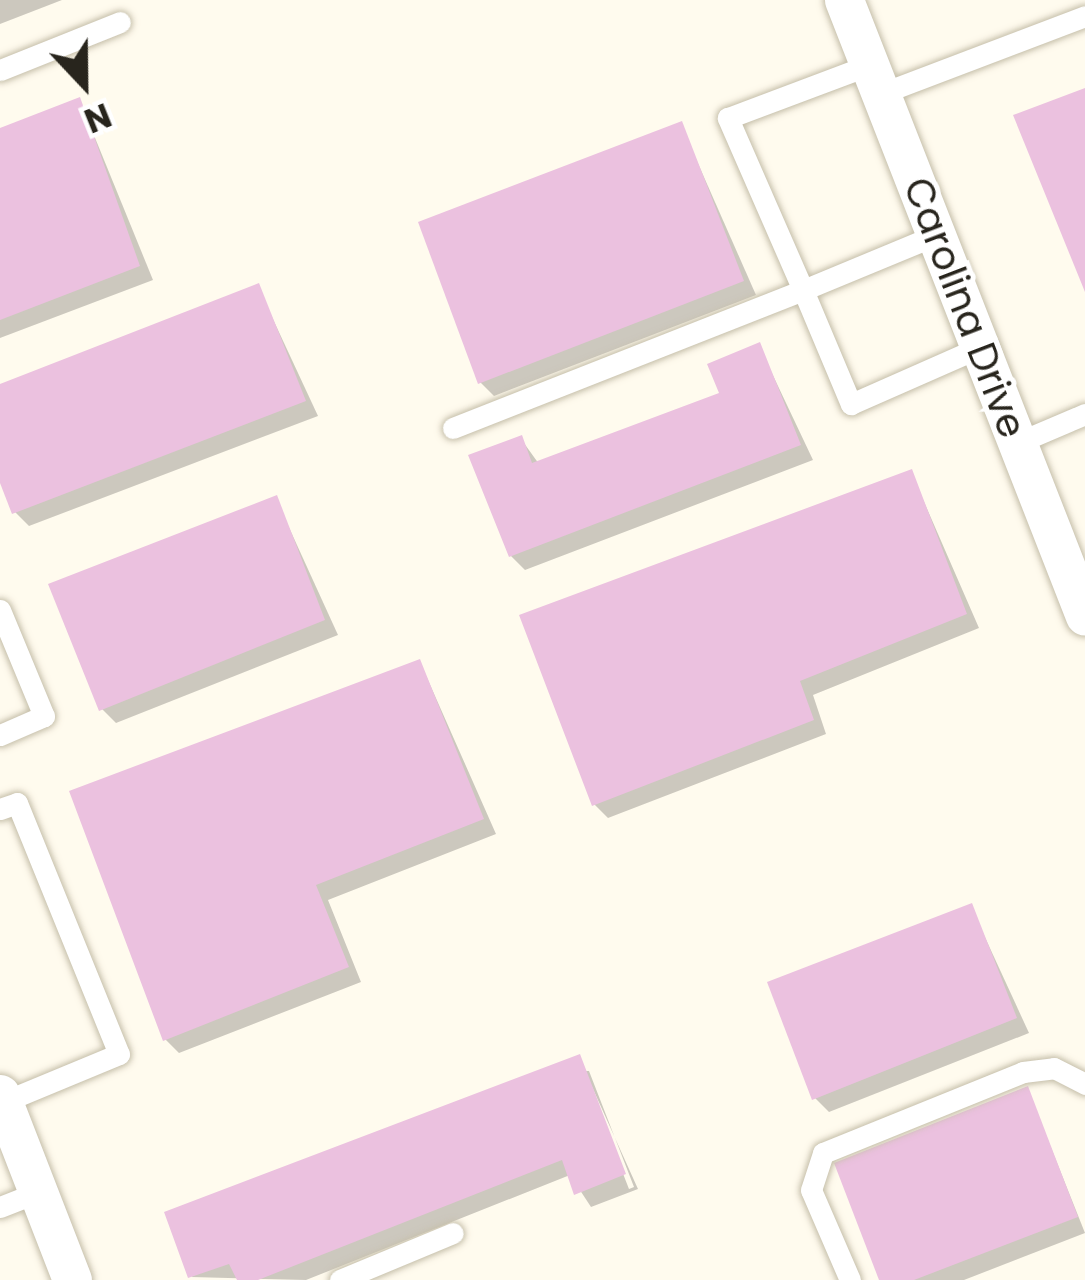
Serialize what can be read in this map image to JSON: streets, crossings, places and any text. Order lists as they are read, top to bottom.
{
  "streets": {
    "street": ["Carolina Drive"]
  },
  "north": "bottom"
}
